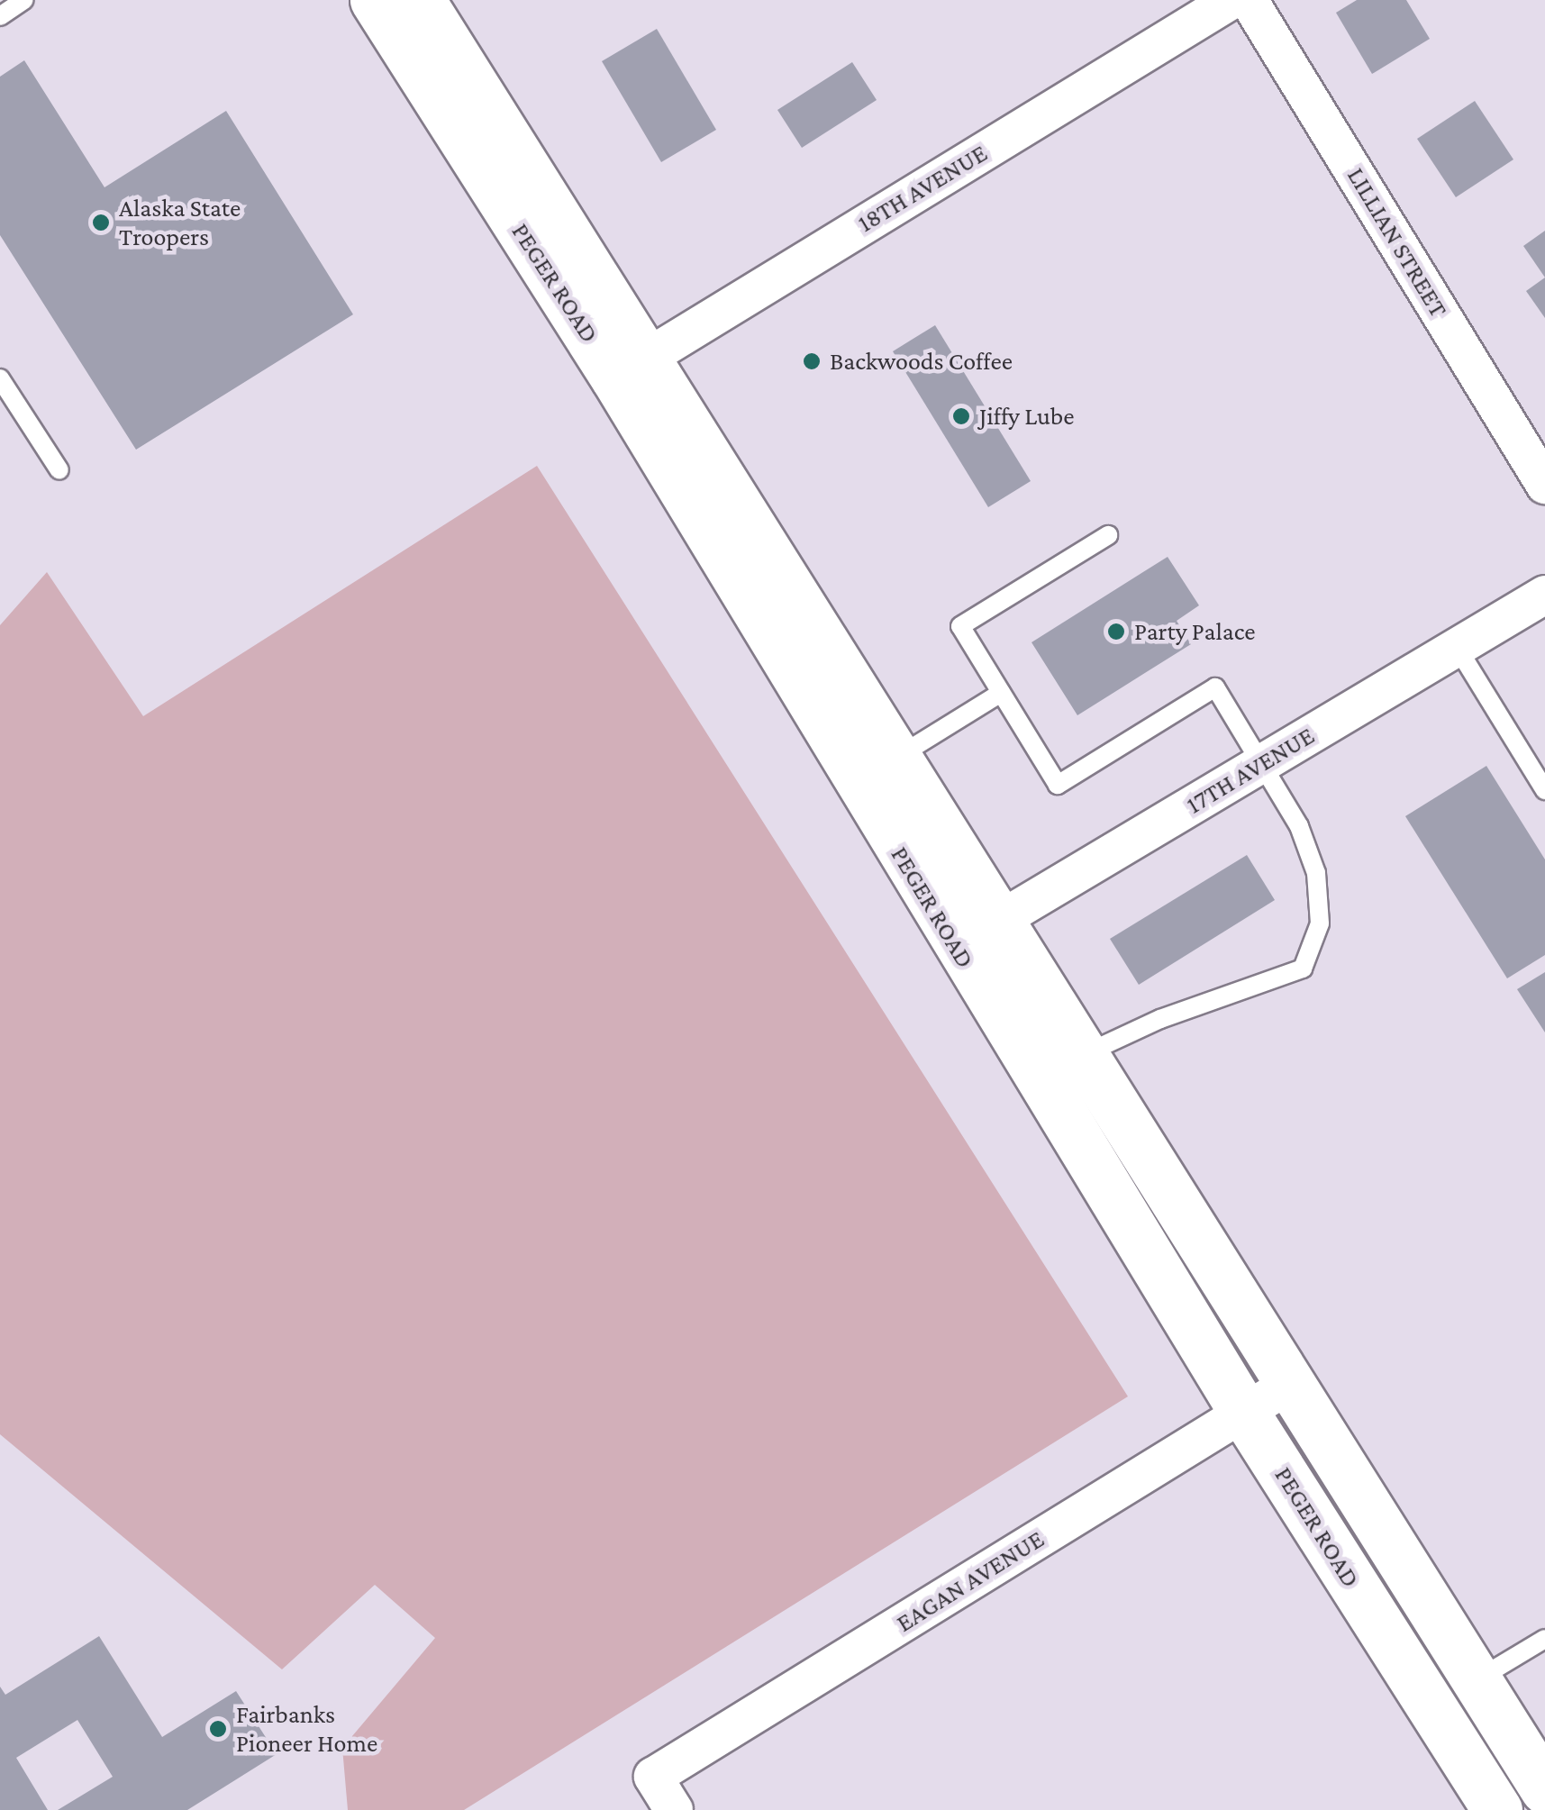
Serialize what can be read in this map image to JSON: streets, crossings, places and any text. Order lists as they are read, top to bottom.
{
  "streets": {
    "main road": ["PEGER ROAD"],
    "street": [
      "18TH AVENUE",
      "LILLIAN STREET",
      "17TH AVENUE",
      "EAGAN AVENUE"
    ]
  },
  "crossings": [
    ["18TH AVENUE", "PEGER ROAD"],
    ["PEGER ROAD", "17TH AVENUE"],
    ["PEGER ROAD", "EAGAN AVENUE"]
  ],
  "places": [
    "Alaska State Troopers",
    "Backwoods Coffee",
    "Jiffy Lube",
    "Party Palace",
    "Fairbanks Pioneer Home"
  ]
}
